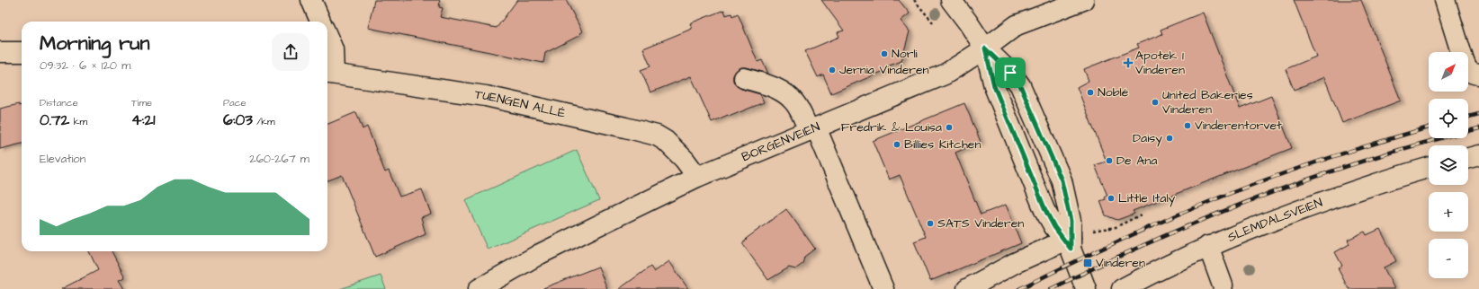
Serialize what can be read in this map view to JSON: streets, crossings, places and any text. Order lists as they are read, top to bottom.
{
  "streets": {
    "street": ["TUENGEN ALLÉ", "BORGENVEIEN", "SLEMDALSVEIEN"]
  },
  "crossings": [
    ["TUENGEN ALLÉ", "BORGENVEIEN"]
  ],
  "places": {
    "other": [
      "Norli",
      "Jernia Vinderen",
      "Noblé",
      "United Bakeries Vinderen",
      "Vinderentorvet",
      "Fredrik & Louisa",
      "Daisy",
      "Billies Kitchen",
      "De Ana",
      "Little Italy",
      "SATS Vinderen"
    ],
    "health": ["Apotek 1 Vinderen"],
    "transit": ["Vinderen"]
  },
  "north": "top right",
  "page": {
    "heading": ["Morning run", "09:32 · 6 × 120 m"],
    "map_buttons": ["+", "−"],
    "stats": [
      ["Distance", "0.72 km"],
      ["Time", "4:21"],
      ["Pace", "6:03 /km"]
    ],
    "chart": ["Elevation", "260–267 m"]
  }
}
